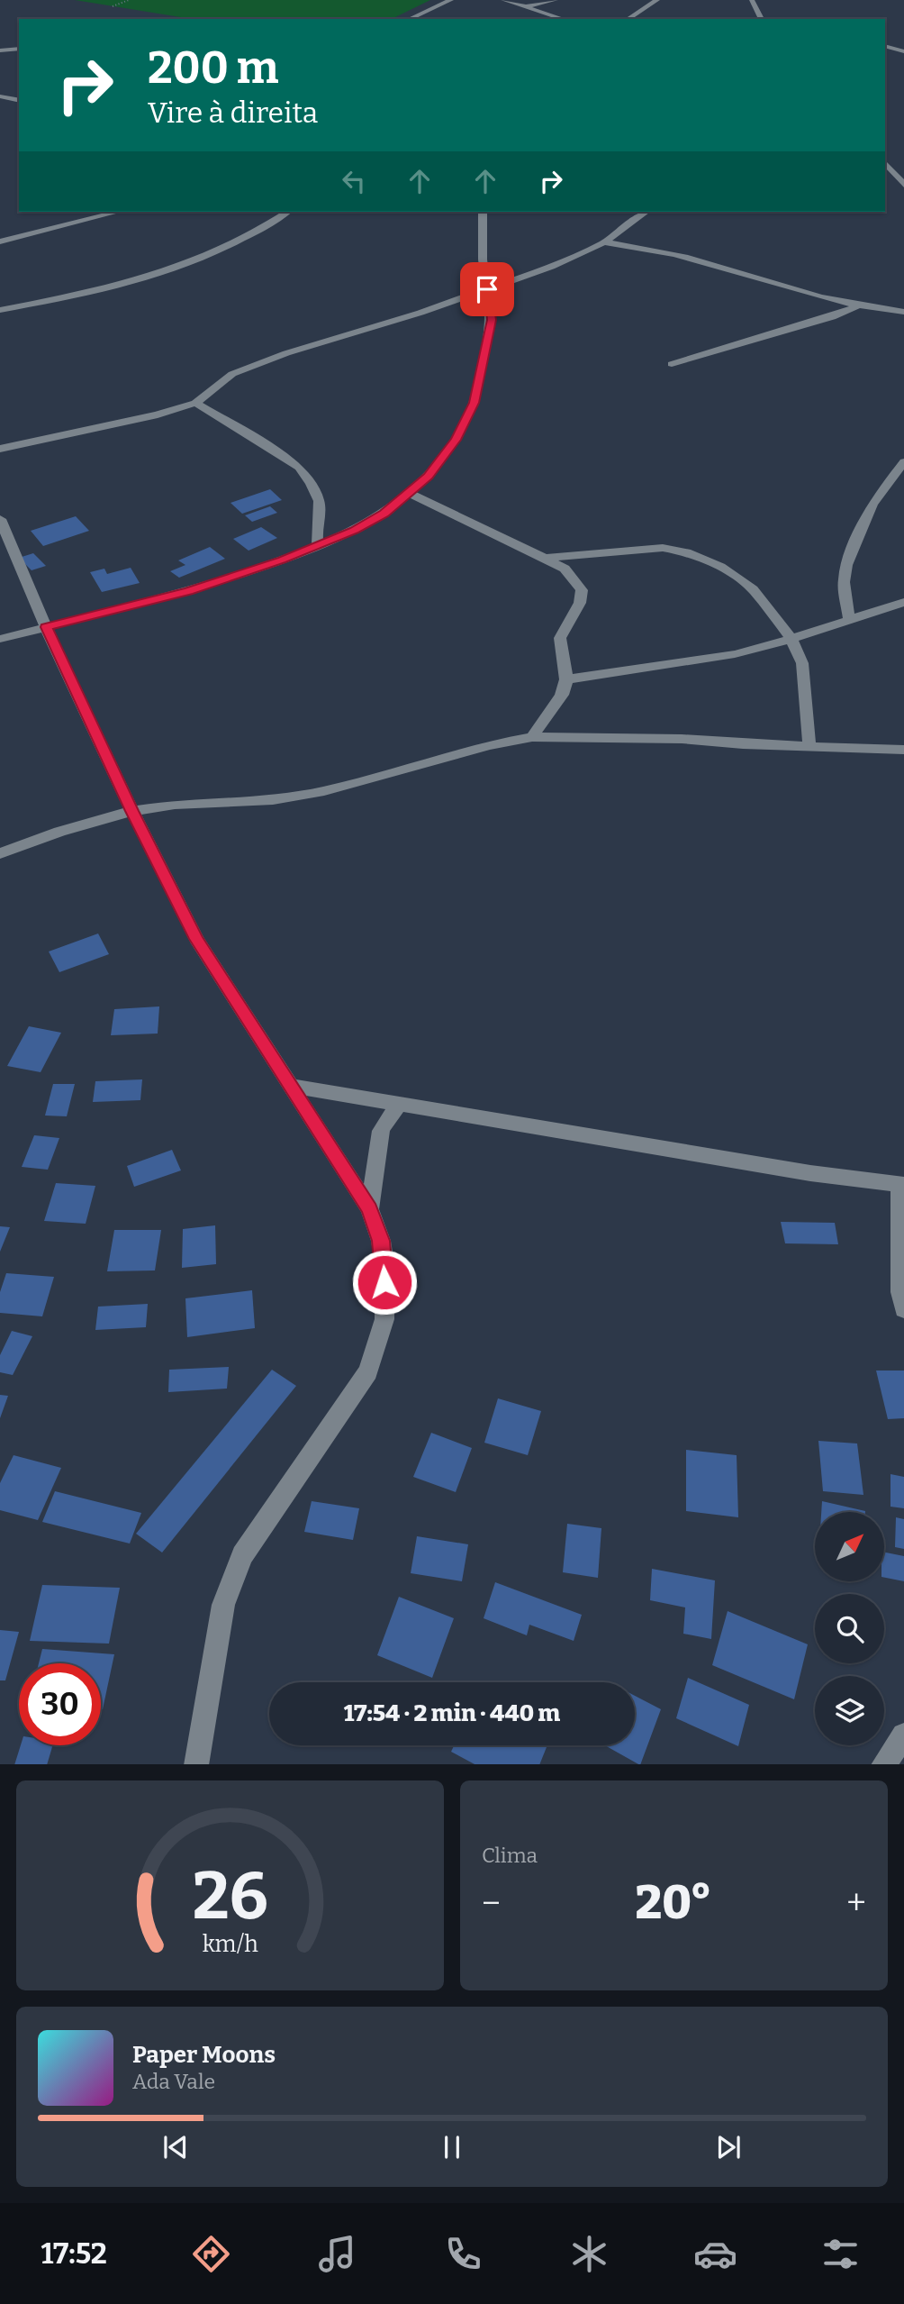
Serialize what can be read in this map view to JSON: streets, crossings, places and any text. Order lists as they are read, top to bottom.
{
  "north": "top right",
  "page": {
    "turn": ["200 m", "Vire à direita"],
    "limit": "30",
    "trip": "17:54 · 2 min · 440 m",
    "tile": "Clima",
    "heat": ["−", "20°", "+"],
    "song": ["Paper Moons", "Ada Vale"],
    "tabs": "17:52",
    "gauge": ["26", "km/h"]
  }
}
